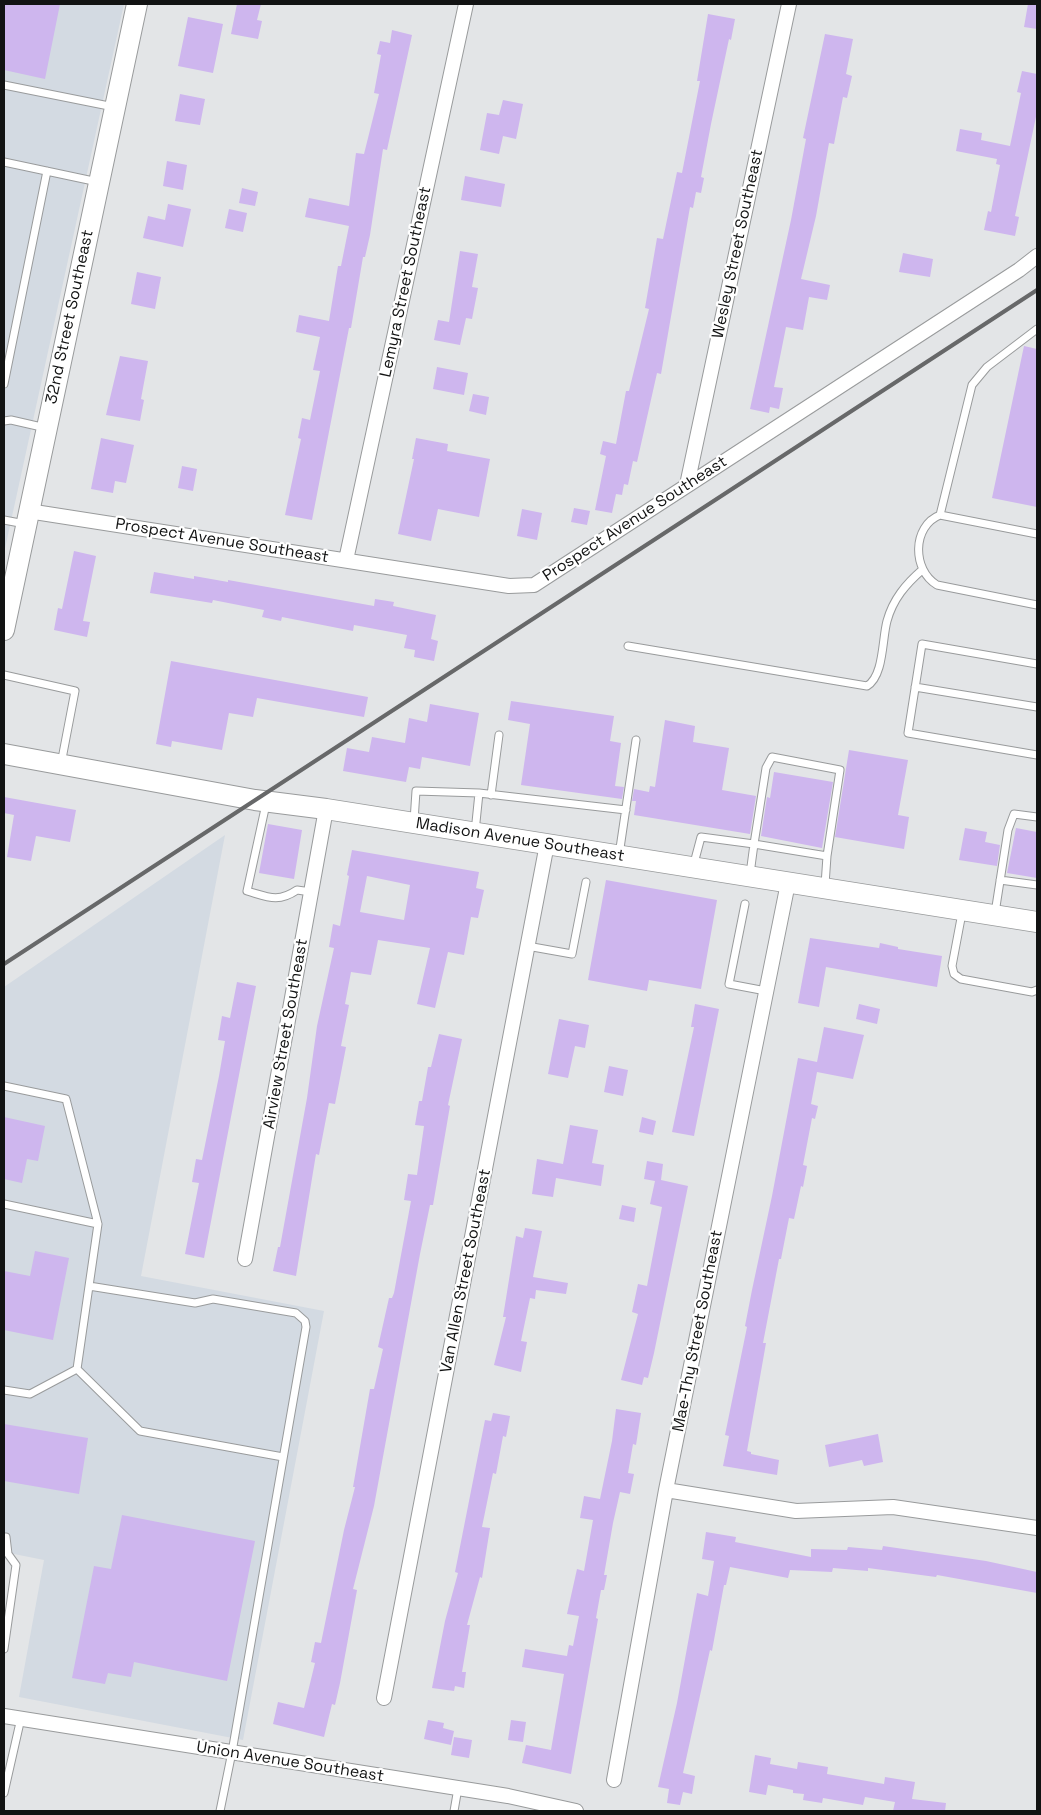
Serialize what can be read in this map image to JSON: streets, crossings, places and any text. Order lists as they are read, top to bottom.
{
  "streets": {
    "street": [
      "Wesley Street Southeast",
      "Lemyra Street Southeast",
      "32nd Street Southeast",
      "Prospect Avenue Southeast",
      "Madison Avenue Southeast",
      "Airview Street Southeast",
      "Van Allen Street Southeast",
      "Mae-Thy Street Southeast",
      "Union Avenue Southeast"
    ]
  },
  "crossings": [
    ["Wesley Street Southeast", "Prospect Avenue Southeast"],
    ["Lemyra Street Southeast", "Prospect Avenue Southeast"],
    ["32nd Street Southeast", "Prospect Avenue Southeast"],
    ["Madison Avenue Southeast", "Airview Street Southeast"],
    ["Madison Avenue Southeast", "Van Allen Street Southeast"],
    ["Madison Avenue Southeast", "Mae-Thy Street Southeast"]
  ]
}
